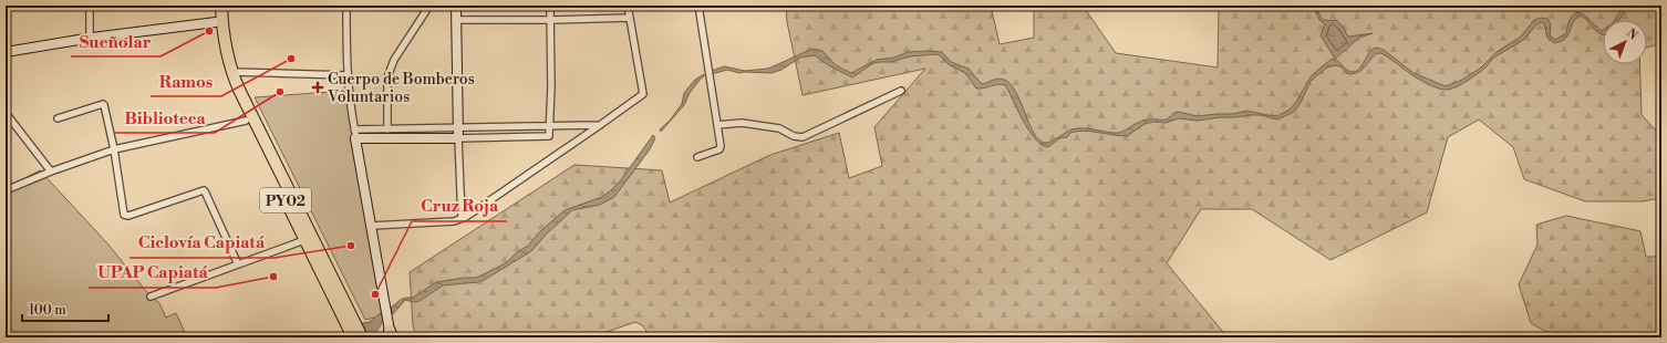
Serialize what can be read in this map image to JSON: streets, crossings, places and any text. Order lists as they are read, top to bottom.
{
  "streets": {
    "highway": ["PY02"]
  },
  "places": {
    "other": [
      "Sueñolar",
      "Ramos",
      "Biblioteca",
      "Ciclovía Capiatá",
      "UPAP Capiatá",
      "Cruz Roja"
    ],
    "health": ["Cuerpo de Bomberos Voluntarios"]
  },
  "scale_bar": "100 m",
  "north": "top right"
}
